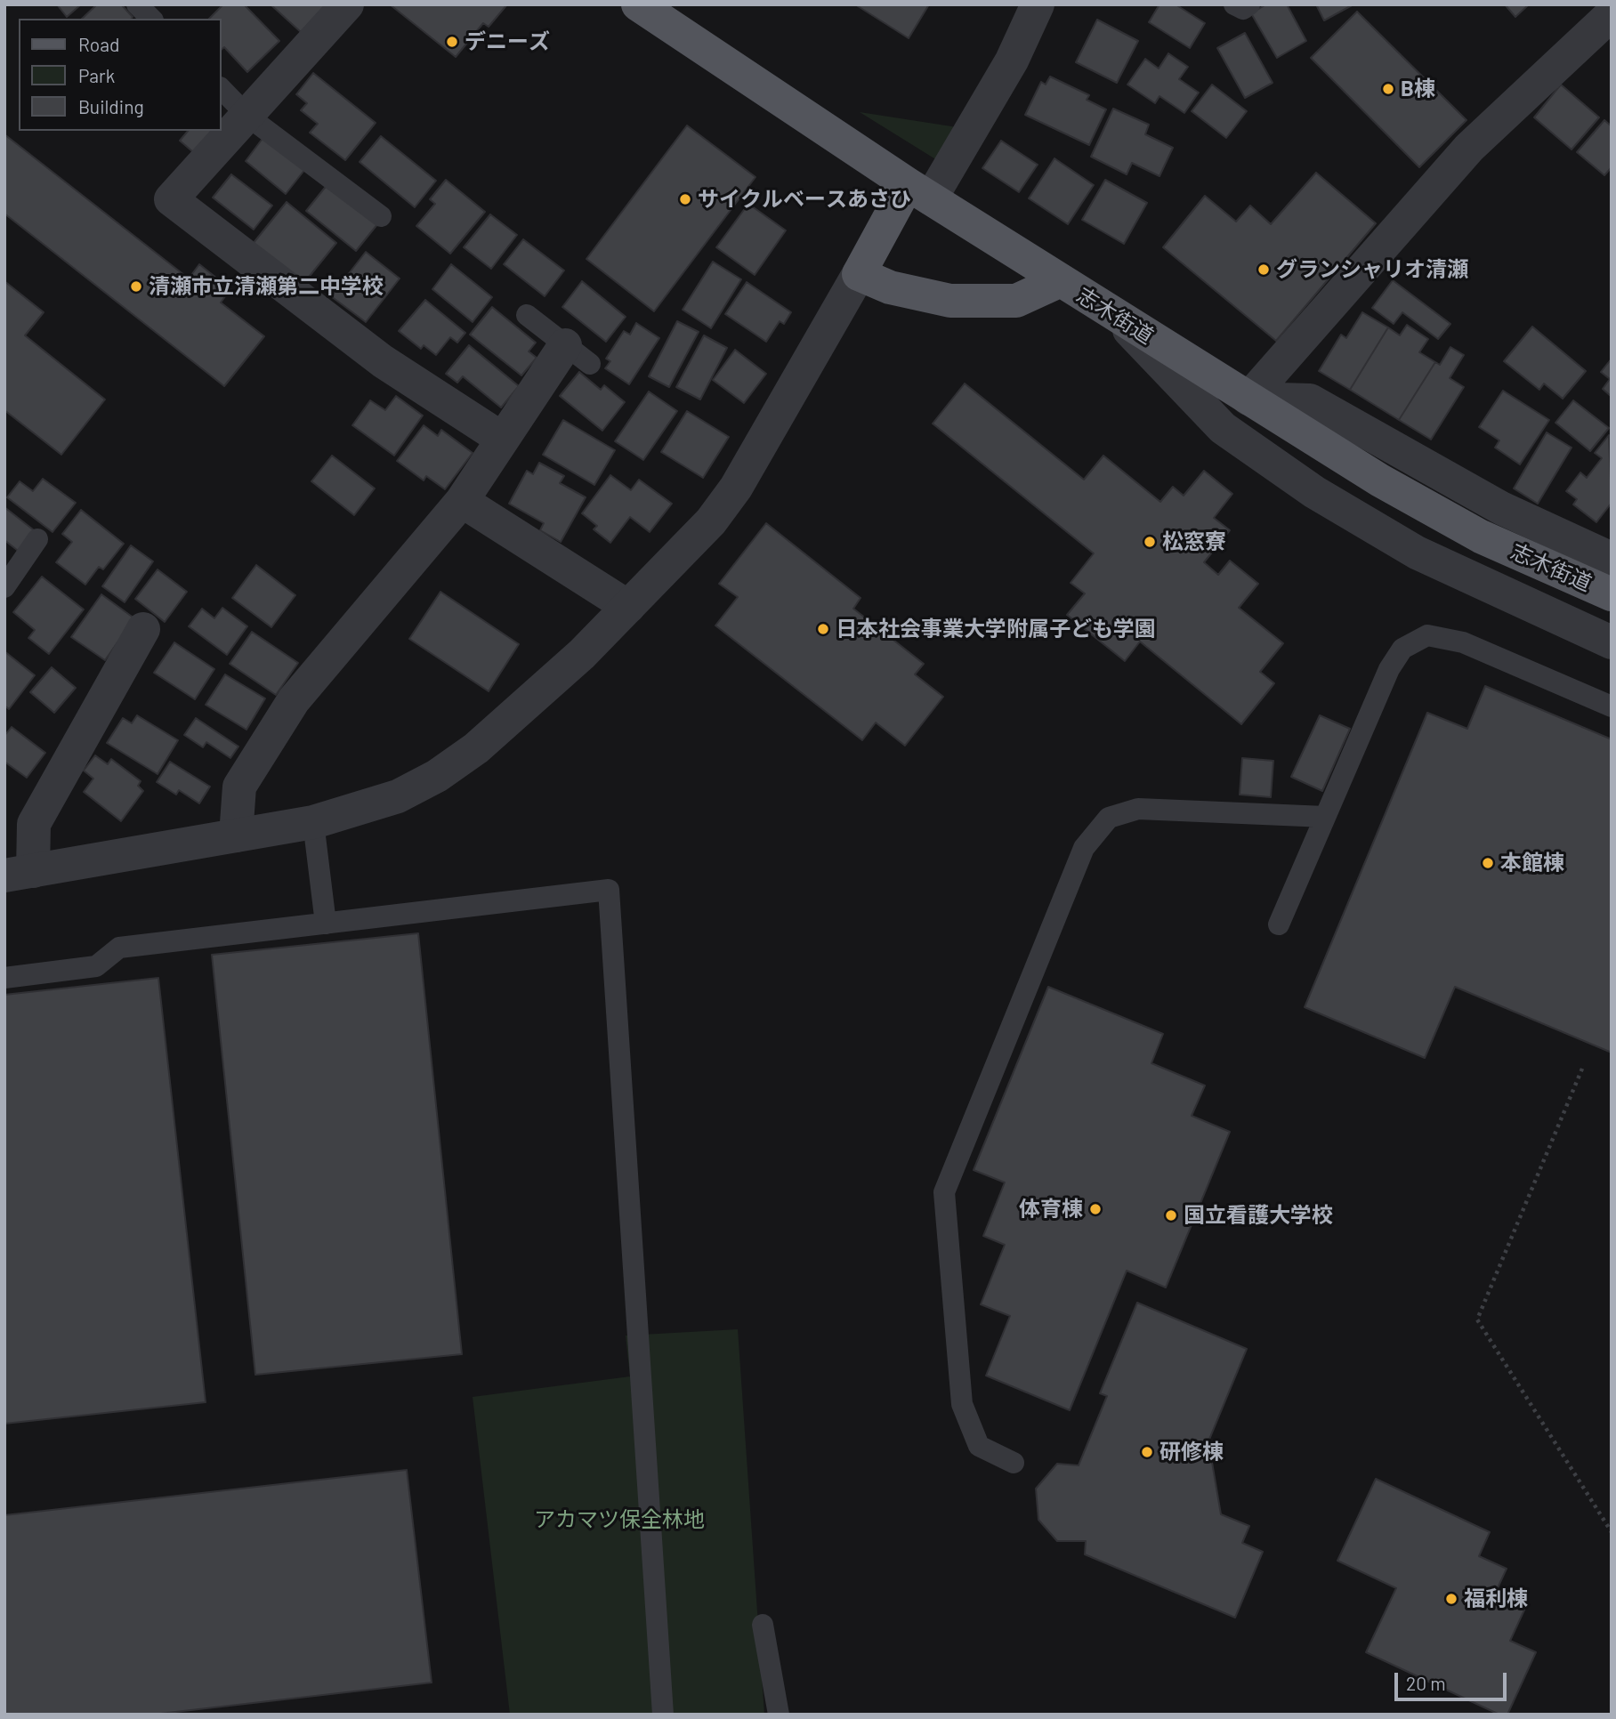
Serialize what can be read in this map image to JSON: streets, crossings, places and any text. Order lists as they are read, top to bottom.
{
  "streets": {
    "main road": ["志木街道"]
  },
  "parks": ["アカマツ保全林地"],
  "places": [
    "デニーズ",
    "B棟",
    "サイクルベースあさひ",
    "グランシャリオ清瀬",
    "清瀬市立清瀬第二中学校",
    "松窓寮",
    "日本社会事業大学附属子ども学園",
    "本館棟",
    "体育棟",
    "国立看護大学校",
    "研修棟",
    "福利棟"
  ],
  "legend": ["Road", "Park", "Building"],
  "scale_bar": "20 m"
}
